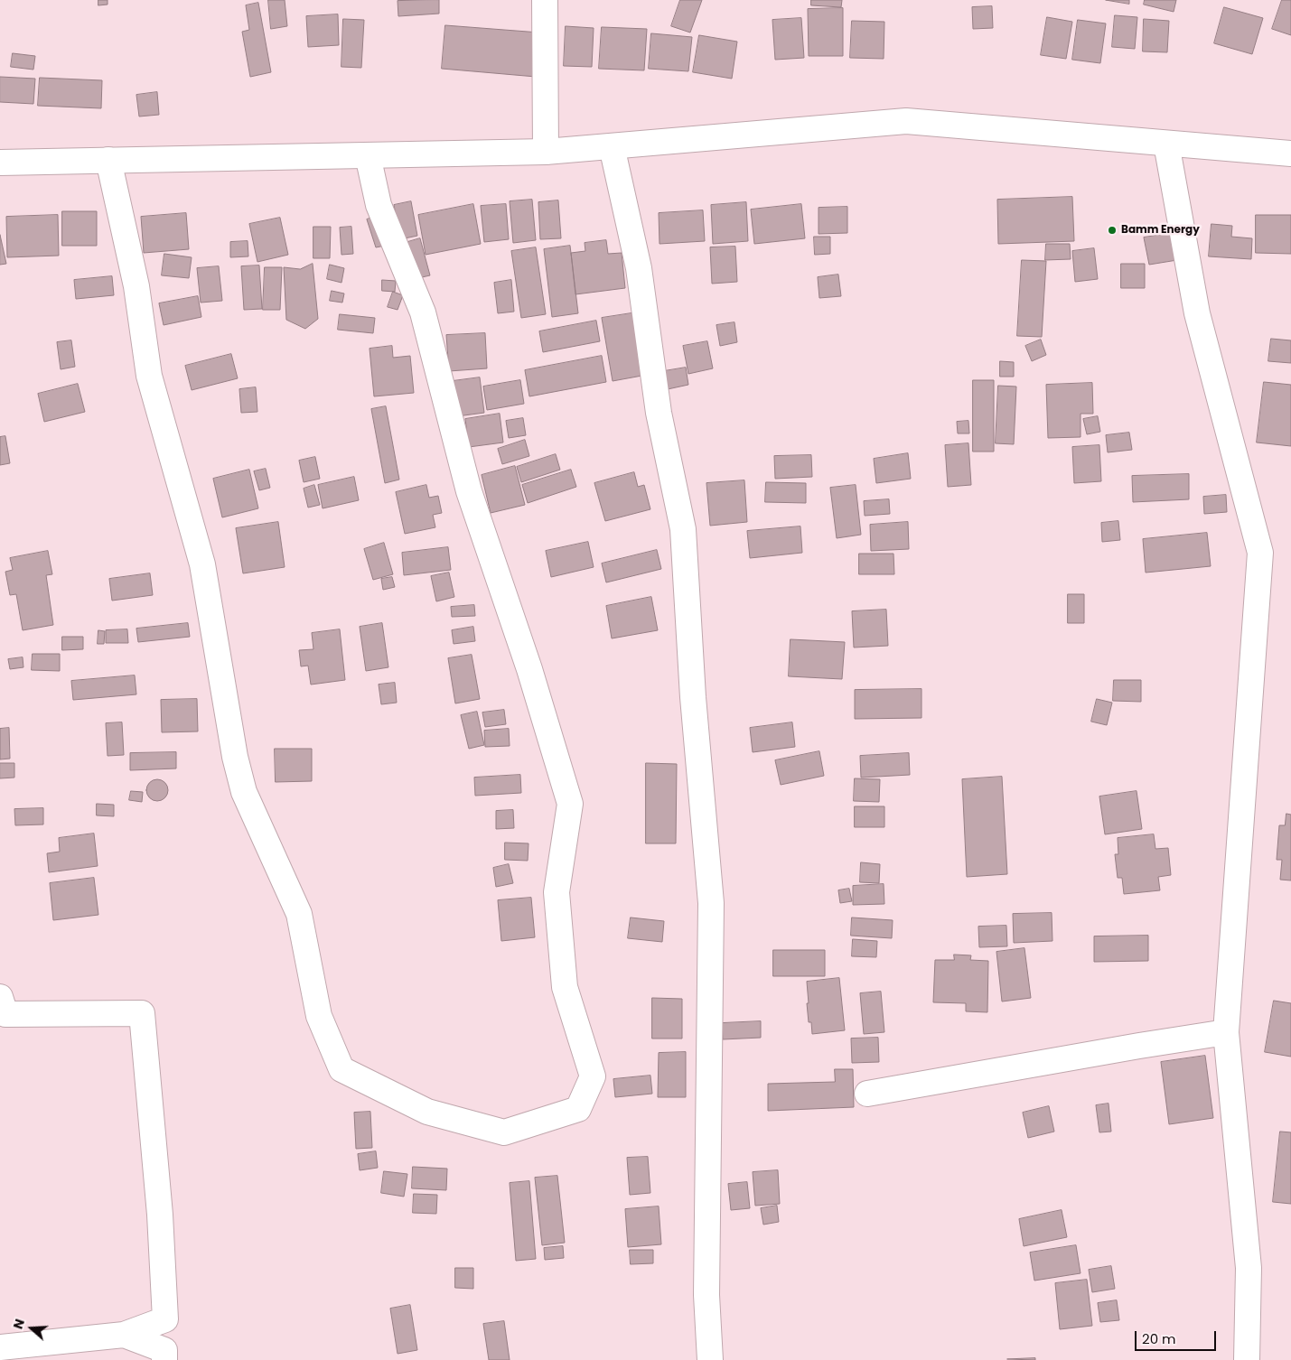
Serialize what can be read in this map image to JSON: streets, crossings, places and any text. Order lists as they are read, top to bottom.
{
  "places": ["Bamm Energy"],
  "scale_bar": "20 m",
  "north": "left"
}
